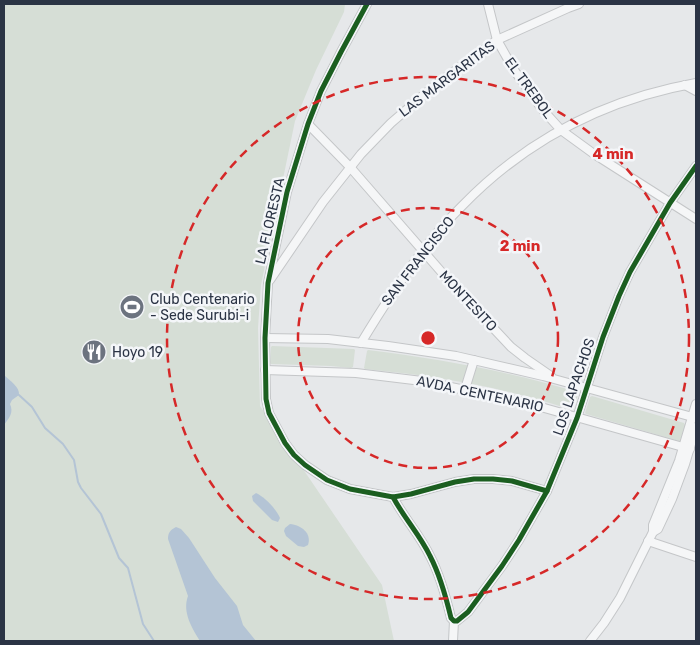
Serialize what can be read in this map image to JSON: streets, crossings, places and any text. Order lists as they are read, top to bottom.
{
  "streets": {
    "street": [
      "LAS MARGARITAS",
      "EL TREBOL",
      "LA FLORESTA",
      "SAN FRANCISCO",
      "MONTESITO",
      "LOS LAPACHOS",
      "AVDA. CENTENARIO"
    ]
  },
  "crossings": [
    ["LAS MARGARITAS", "EL TREBOL"],
    ["LAS MARGARITAS", "LA FLORESTA"],
    ["LAS MARGARITAS", "MONTESITO"],
    ["EL TREBOL", "SAN FRANCISCO"],
    ["EL TREBOL", "LOS LAPACHOS"],
    ["LA FLORESTA", "MONTESITO"],
    ["LA FLORESTA", "AVDA. CENTENARIO"],
    ["SAN FRANCISCO", "MONTESITO"],
    ["LOS LAPACHOS", "AVDA. CENTENARIO"]
  ],
  "places": {
    "sports": ["Club Centenario - Sede Surubi-i"],
    "restaurant": ["Hoyo 19"]
  },
  "rings": ["4 min", "2 min"]
}
